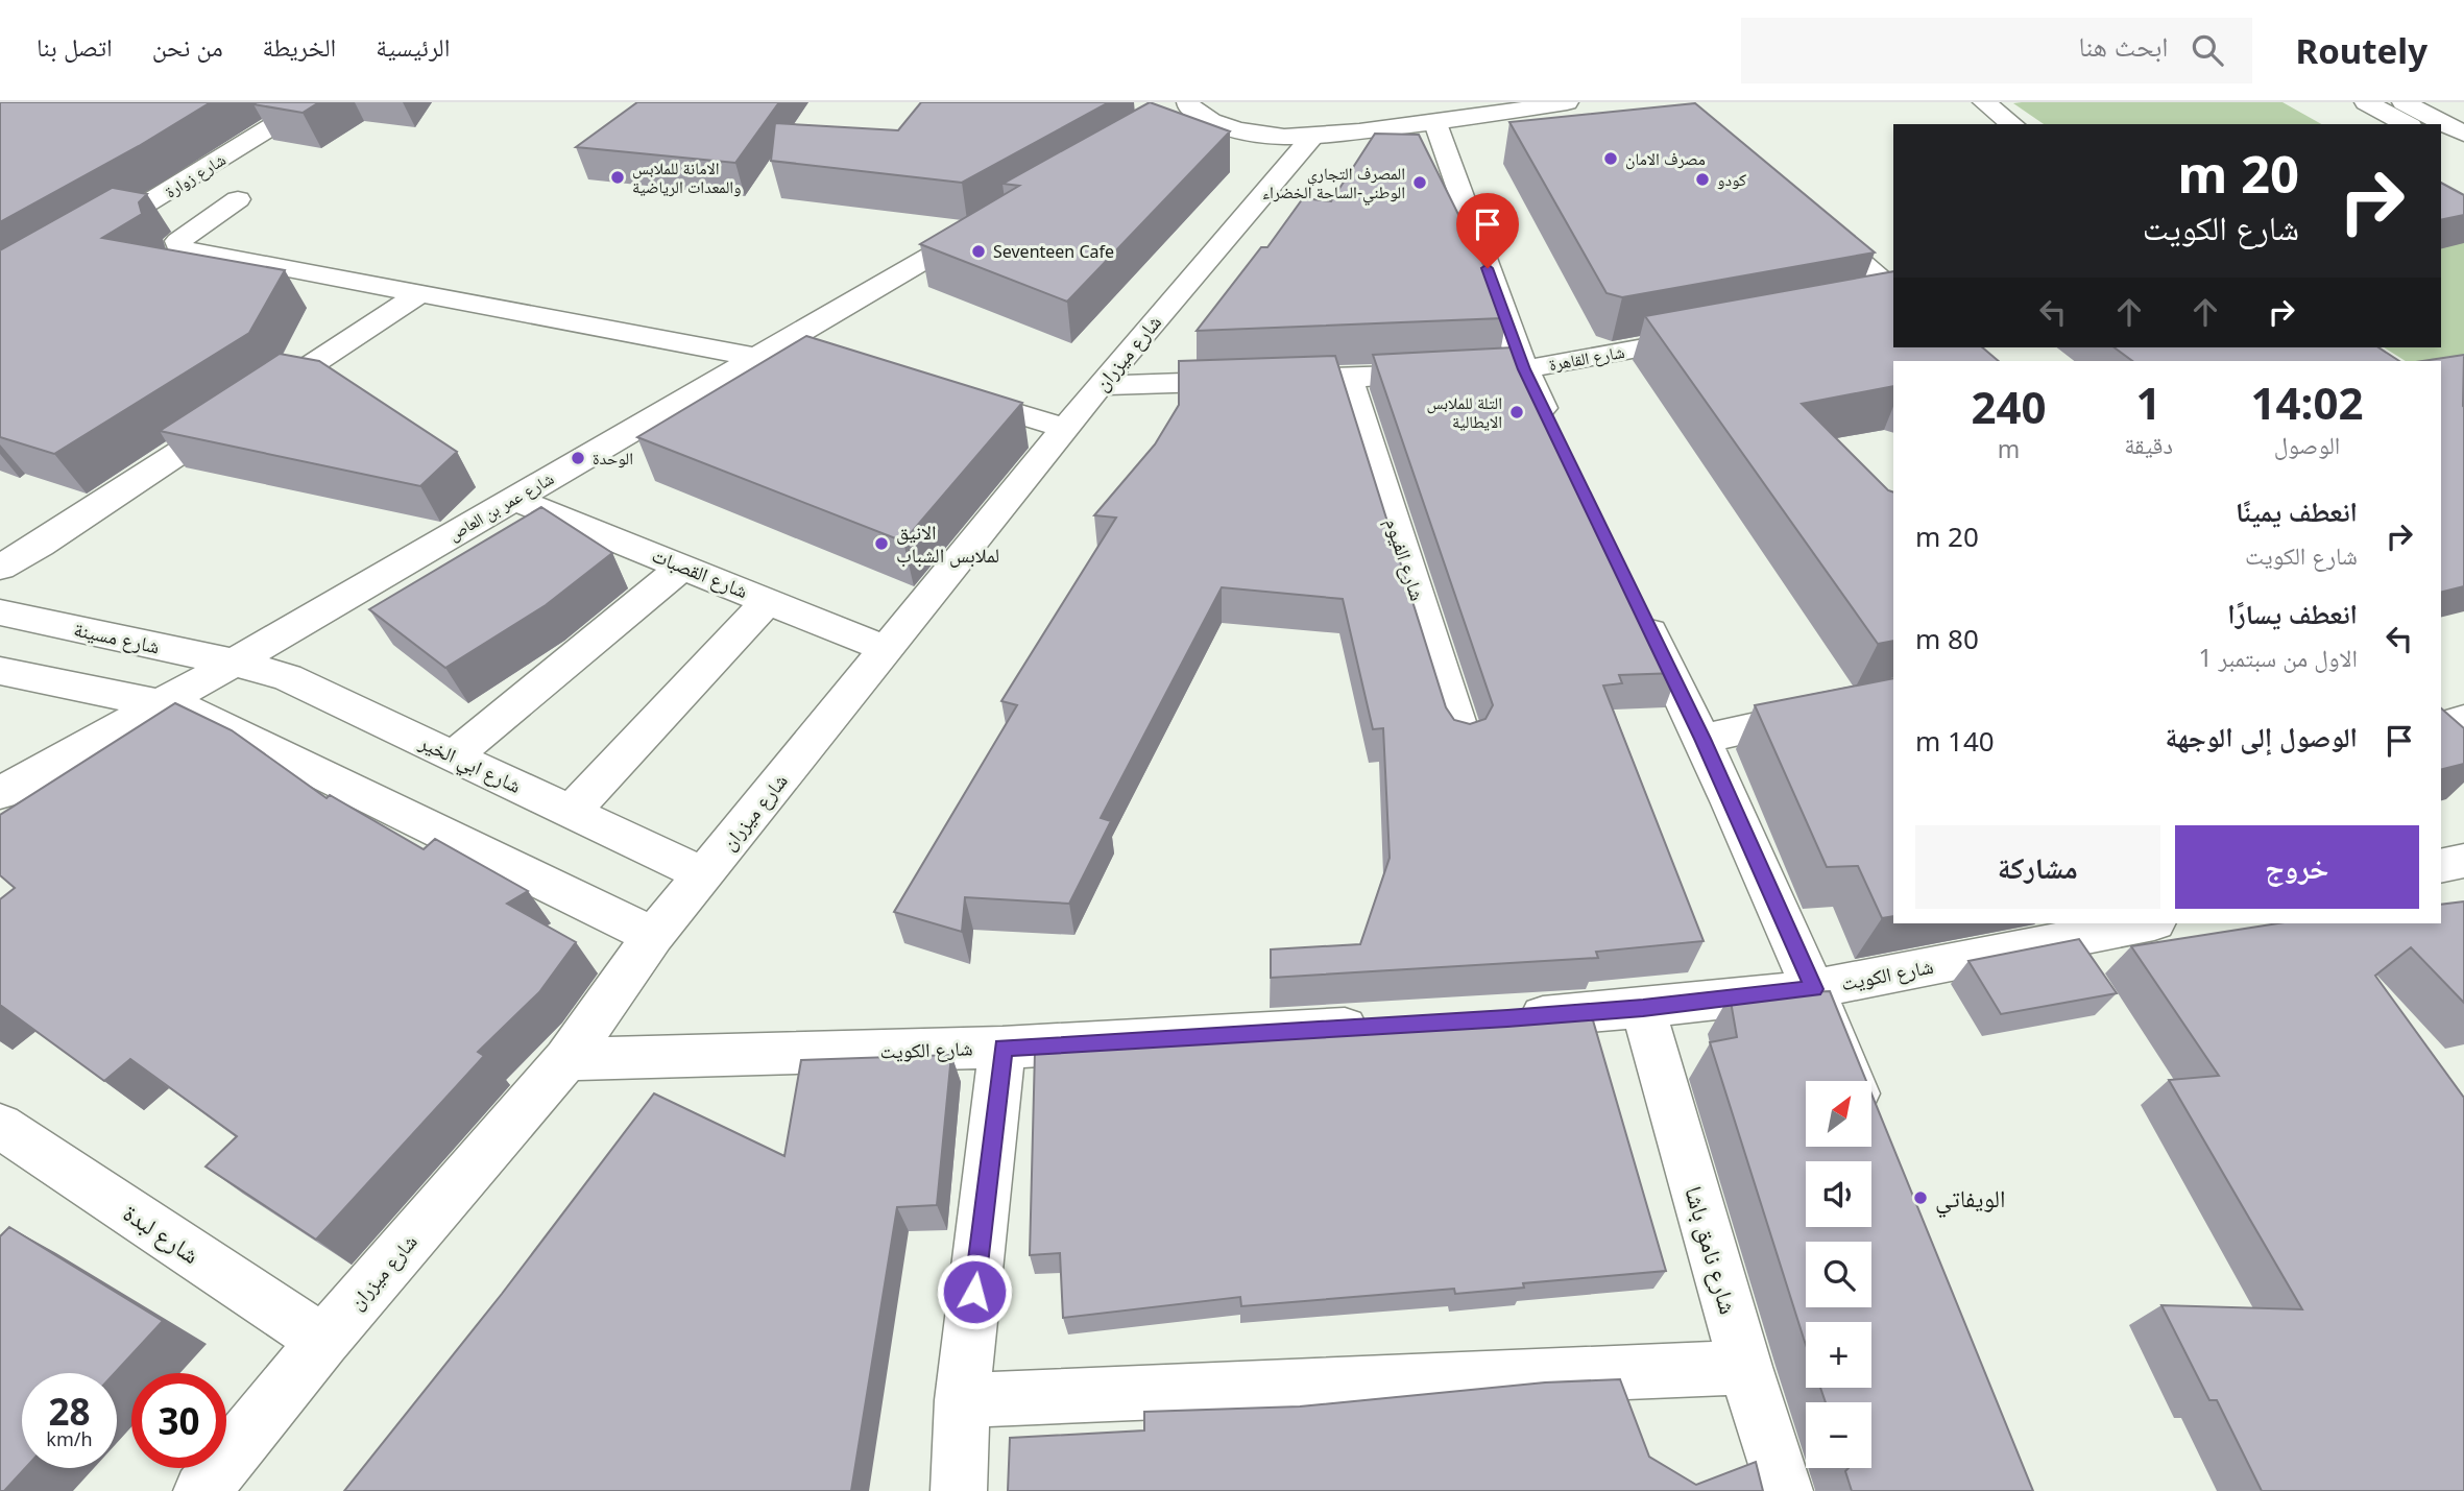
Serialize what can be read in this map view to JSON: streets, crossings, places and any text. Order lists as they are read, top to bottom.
{
  "streets": {
    "street": [
      "شارع زوارة",
      "شارع ميزران",
      "شارع القاهرة",
      "شارع عمر بن العاص",
      "شارع الفيوم",
      "شارع القصبات",
      "شارع مسينة",
      "شارع ابي الخير",
      "شارع الكويت",
      "شارع لبدة",
      "شارع نامق باشا"
    ]
  },
  "crossings": [
    ["شارع ميزران", "شارع القاهرة"],
    ["شارع ميزران", "شارع القصبات"],
    ["شارع ميزران", "شارع ابي الخير"],
    ["شارع ميزران", "شارع الكويت"],
    ["شارع ميزران", "شارع لبدة"],
    ["شارع القاهرة", "شارع الفيوم"],
    ["شارع عمر بن العاص", "شارع القصبات"],
    ["شارع عمر بن العاص", "شارع مسينة"],
    ["شارع عمر بن العاص", "شارع ابي الخير"],
    ["شارع مسينة", "شارع ابي الخير"],
    ["شارع الكويت", "شارع نامق باشا"]
  ],
  "places": [
    "مصرف الامان",
    "الامانة للملابس والمعدات الرياضية",
    "كودو",
    "المصرف التجاري الوطني-الساحة الخضراء",
    "Seventeen Cafe",
    "التلة للملابس الايطالية",
    "الوحدة",
    "الانيق لملابس الشباب",
    "الويفاتي"
  ],
  "north": "top right",
  "page": {
    "header": "Routely",
    "search": "ابحث هنا",
    "nav": [
      "الرئيسية",
      "الخريطة",
      "من نحن",
      "اتصل بنا"
    ],
    "turn": ["20 m", "شارع الكويت"],
    "eta": [
      "14:02",
      "الوصول",
      "1",
      "دقيقة",
      "240",
      "m"
    ],
    "list": [
      {
        "name": "انعطف يمينًا",
        "note": "شارع الكويت",
        "value": "20 m"
      },
      {
        "name": "انعطف يسارًا",
        "note": "الاول من سبتمبر 1",
        "value": "80 m"
      },
      {
        "name": "الوصول إلى الوجهة",
        "value": "140 m"
      }
    ],
    "buttons": ["خروج", "مشاركة"],
    "map_buttons": ["+", "−"],
    "speed": "28 km/h",
    "limit": "30"
  }
}
